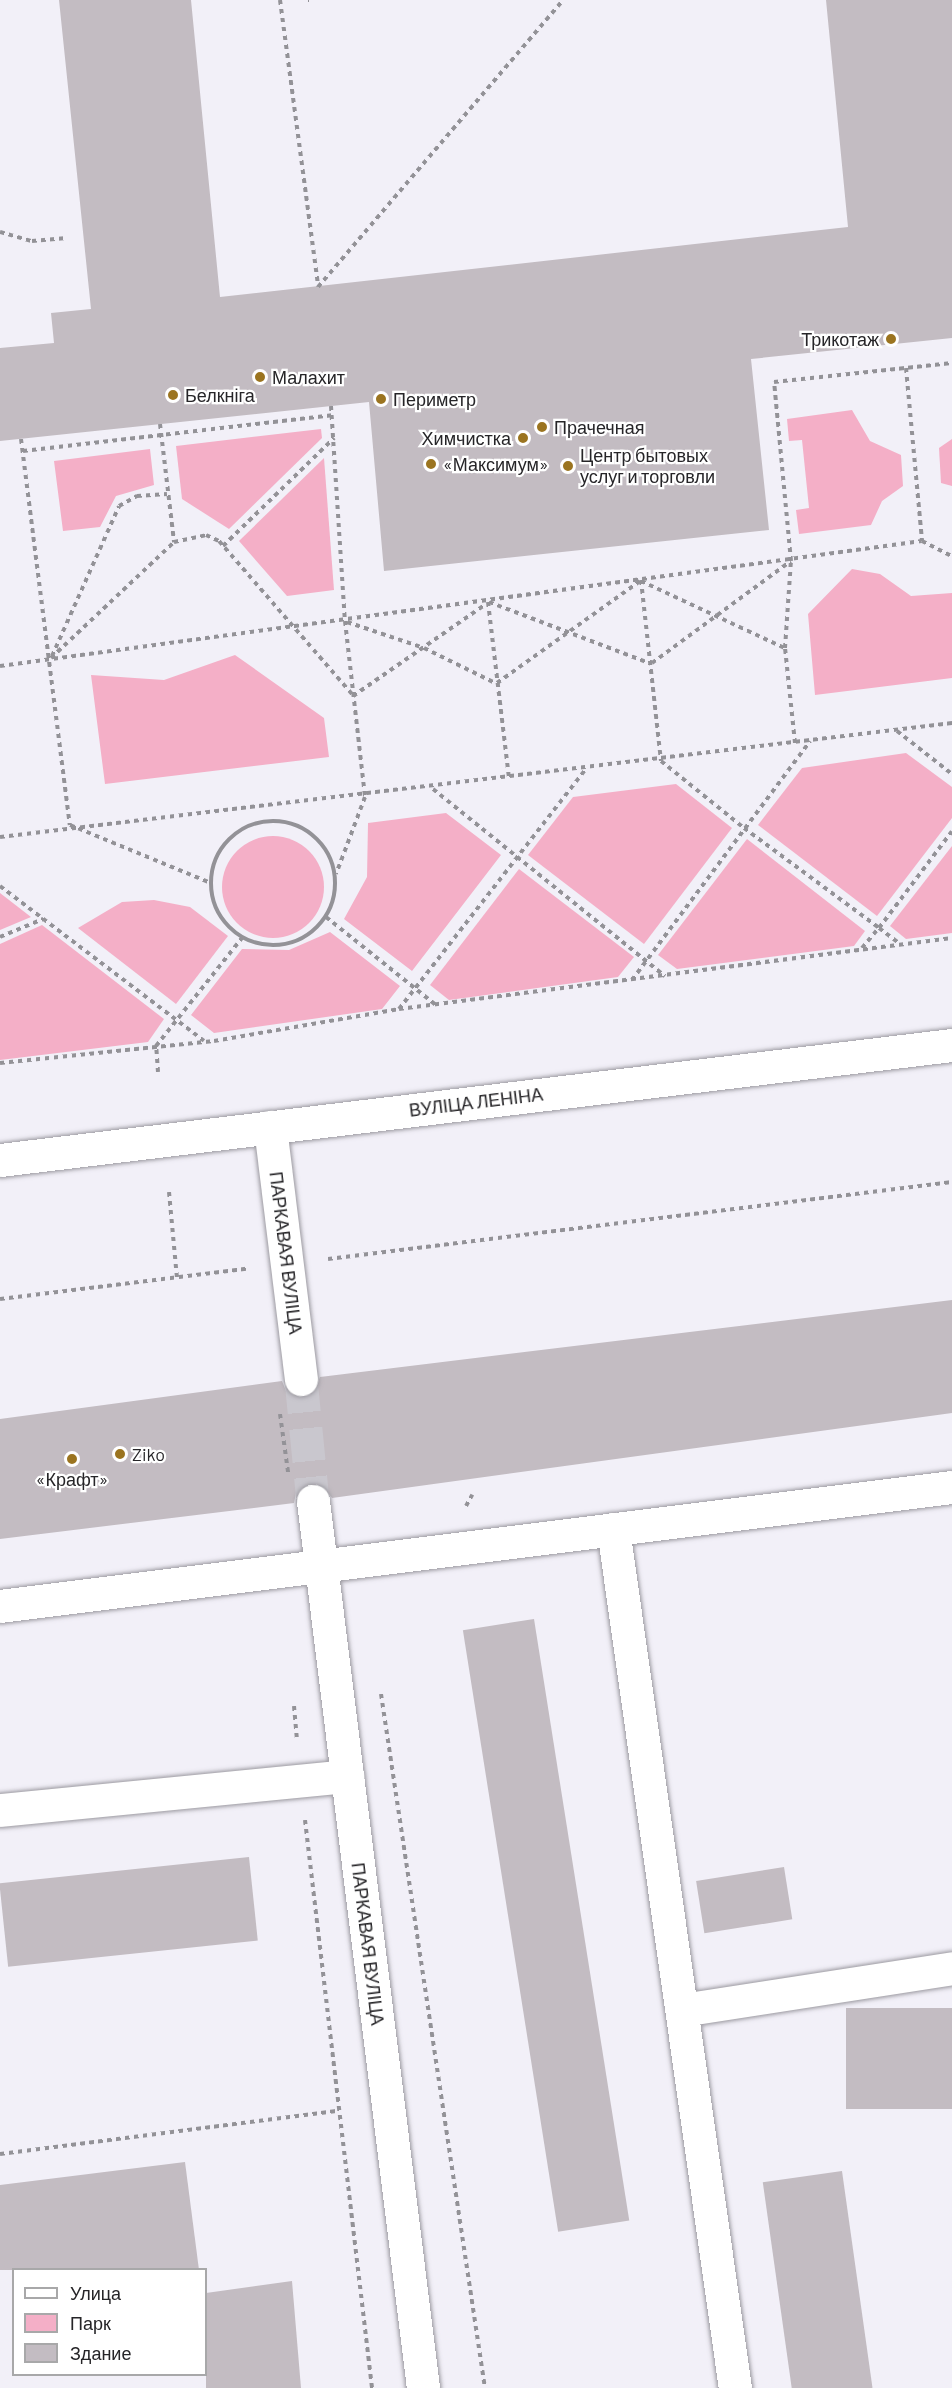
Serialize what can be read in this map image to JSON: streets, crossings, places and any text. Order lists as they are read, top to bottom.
{
  "streets": {
    "street": ["ВУЛІЦА ЛЕНІНА", "ПАРКАВАЯ ВУЛІЦА"]
  },
  "crossings": [
    ["ВУЛІЦА ЛЕНІНА", "ПАРКАВАЯ ВУЛІЦА"]
  ],
  "places": [
    "Трикотаж",
    "Малахит",
    "Белкніга",
    "Периметр",
    "Прачечная",
    "Химчистка",
    "«Максимум»",
    "Центр бытовых услуг и торговли",
    "Ziko",
    "«Крафт»"
  ],
  "legend": ["Улица", "Парк", "Здание"]
}
